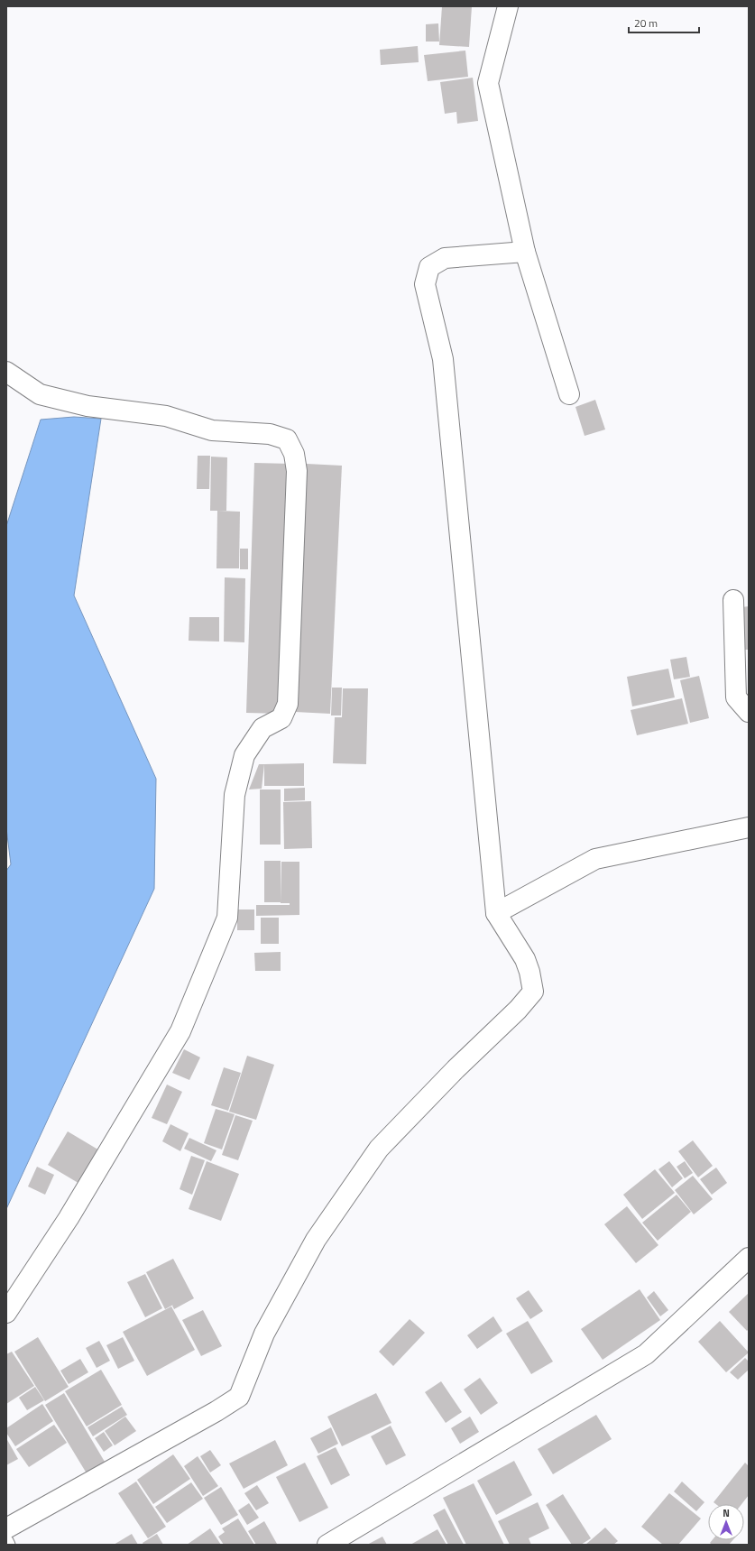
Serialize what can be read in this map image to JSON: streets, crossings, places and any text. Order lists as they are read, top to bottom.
{
  "scale_bar": "20 m",
  "north": "top"
}
